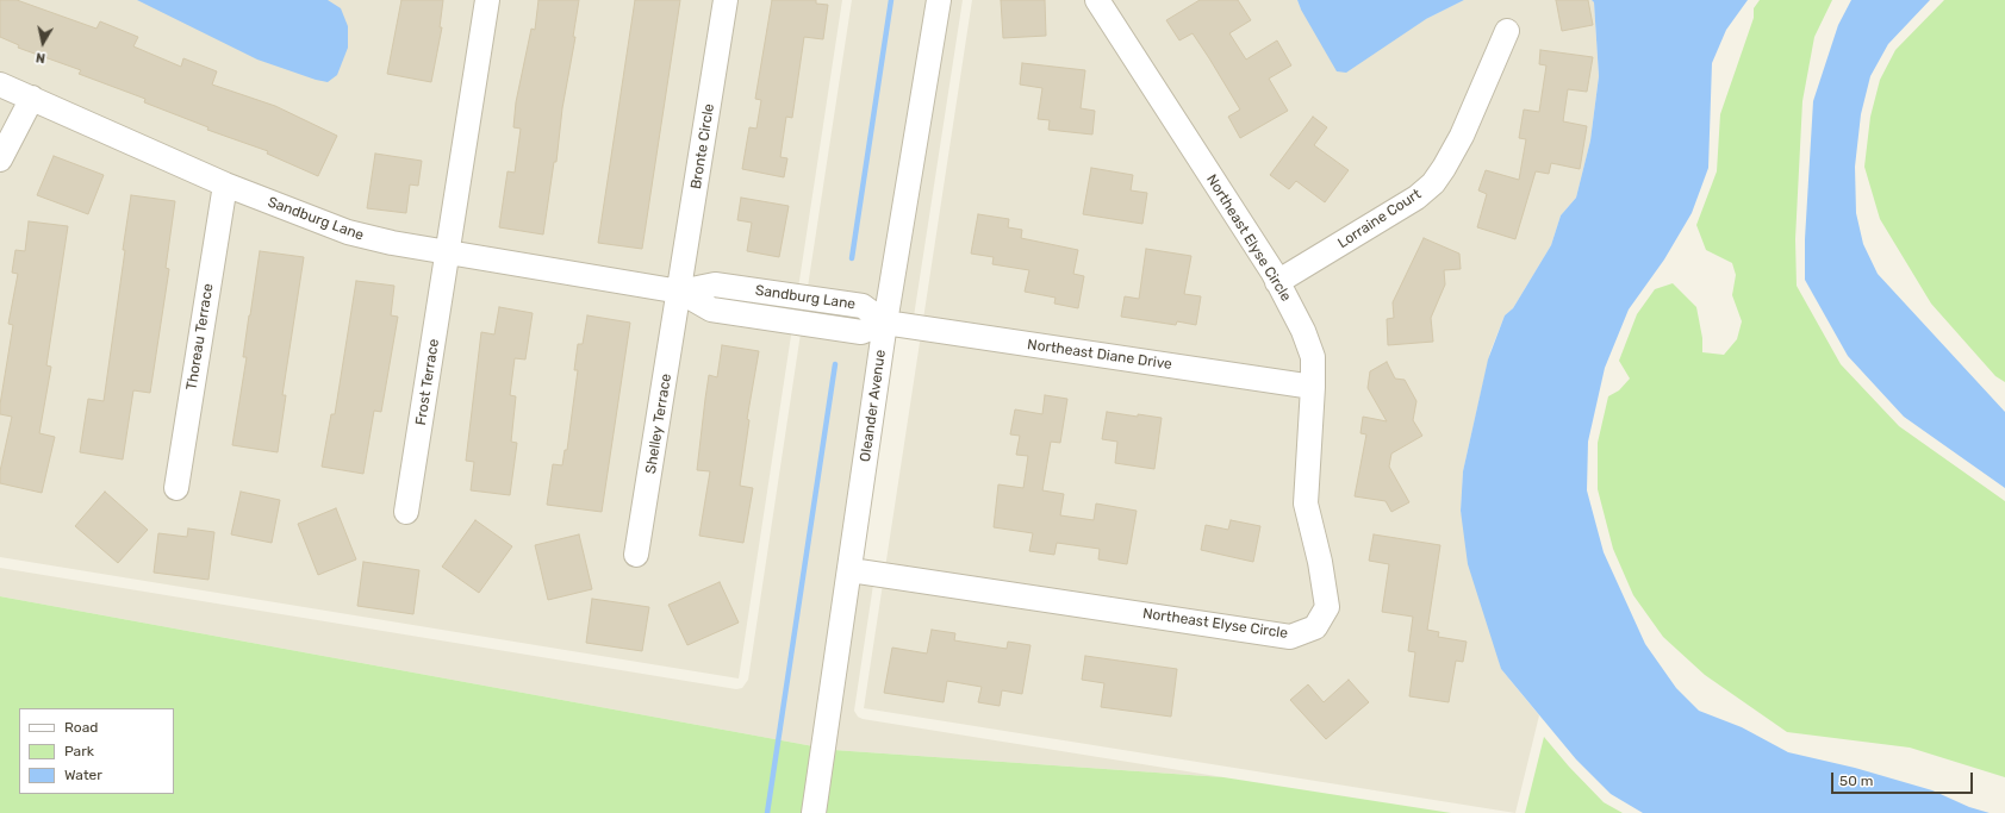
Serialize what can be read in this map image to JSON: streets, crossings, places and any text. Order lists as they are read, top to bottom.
{
  "streets": {
    "street": [
      "Bronte Circle",
      "Sandburg Lane",
      "Lorraine Court",
      "Northeast Elyse Circle",
      "Thoreau Terrace",
      "Northeast Diane Drive",
      "Frost Terrace",
      "Oleander Avenue",
      "Shelley Terrace"
    ]
  },
  "crossings": [
    ["Bronte Circle", "Sandburg Lane"],
    ["Bronte Circle", "Shelley Terrace"],
    ["Sandburg Lane", "Thoreau Terrace"],
    ["Sandburg Lane", "Northeast Diane Drive"],
    ["Sandburg Lane", "Frost Terrace"],
    ["Sandburg Lane", "Oleander Avenue"],
    ["Sandburg Lane", "Shelley Terrace"],
    ["Lorraine Court", "Northeast Elyse Circle"],
    ["Northeast Elyse Circle", "Northeast Diane Drive"],
    ["Northeast Elyse Circle", "Oleander Avenue"],
    ["Northeast Diane Drive", "Oleander Avenue"]
  ],
  "legend": ["Road", "Park", "Water"],
  "scale_bar": "50 m",
  "north": "bottom"
}
